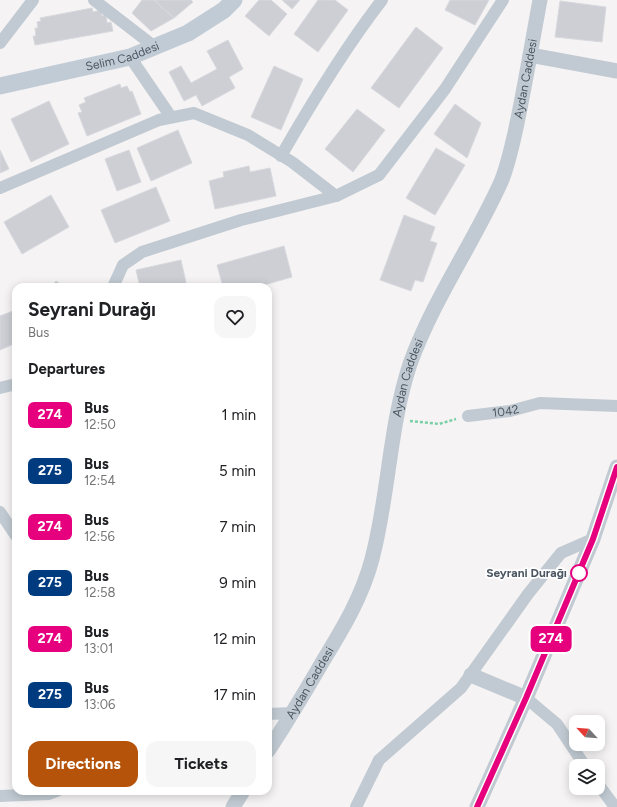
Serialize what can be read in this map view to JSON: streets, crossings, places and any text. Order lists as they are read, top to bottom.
{
  "streets": {
    "main road": ["Selim Caddesi"],
    "street": ["Aydan Caddesi", "1042"]
  },
  "places": ["Seyrani Durağı"],
  "lines": ["bus line 274"],
  "north": "top left",
  "page": {
    "on_map": "274",
    "heading": [
      ["Seyrani Durağı", "Bus"],
      "Departures"
    ],
    "list": [
      {
        "mark": "274",
        "name": "Bus",
        "note": "12:50",
        "value": "1 min"
      },
      {
        "mark": "275",
        "name": "Bus",
        "note": "12:54",
        "value": "5 min"
      },
      {
        "mark": "274",
        "name": "Bus",
        "note": "12:56",
        "value": "7 min"
      },
      {
        "mark": "275",
        "name": "Bus",
        "note": "12:58",
        "value": "9 min"
      },
      {
        "mark": "274",
        "name": "Bus",
        "note": "13:01",
        "value": "12 min"
      },
      {
        "mark": "275",
        "name": "Bus",
        "note": "13:06",
        "value": "17 min"
      }
    ],
    "buttons": ["Directions", "Tickets"]
  }
}
